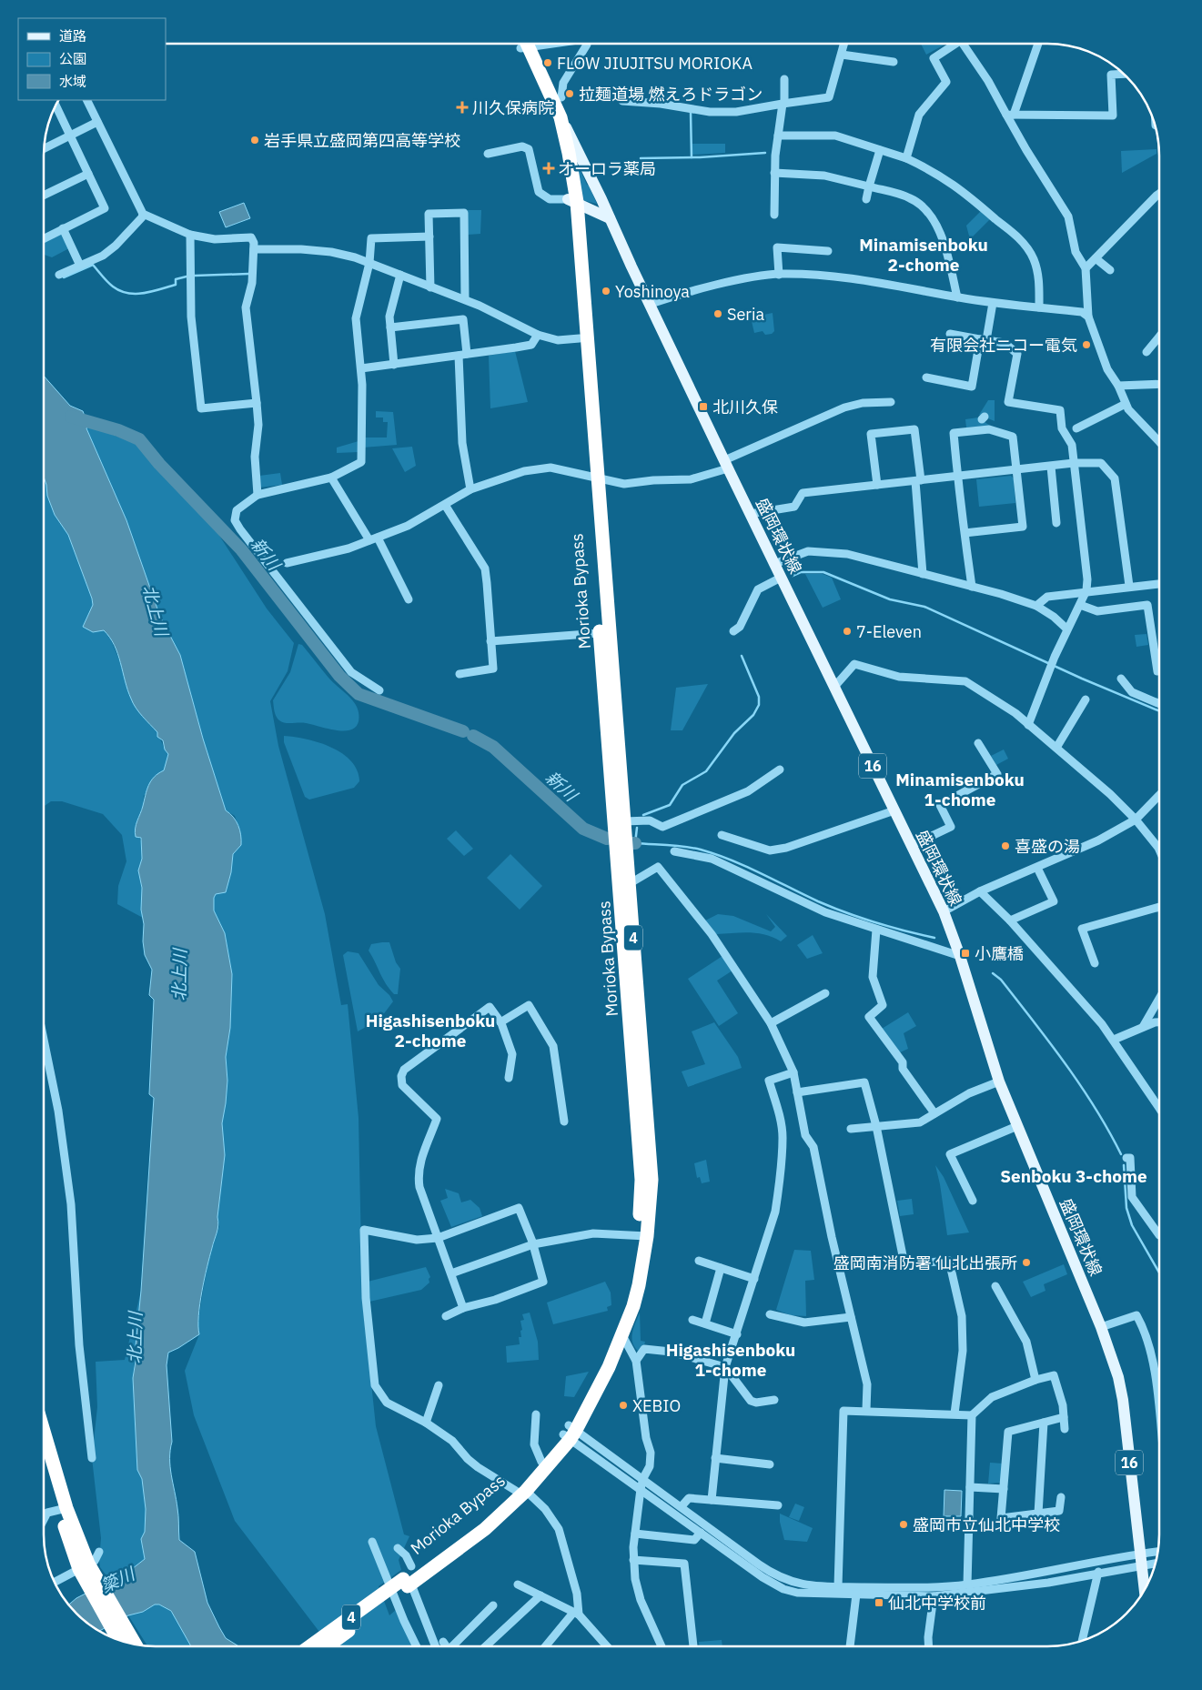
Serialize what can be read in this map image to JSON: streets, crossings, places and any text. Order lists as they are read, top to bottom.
{
  "streets": {
    "highway": ["Morioka Bypass", "4"],
    "main road": ["盛岡環状線", "16"]
  },
  "crossings": [
    ["盛岡環状線", "Morioka Bypass"],
    ["盛岡環状線", "4"],
    ["Morioka Bypass", "4"]
  ],
  "districts": [
    "Minamisenboku 2-chome",
    "Minamisenboku 1-chome",
    "Higashisenboku 2-chome",
    "Senboku 3-chome",
    "Higashisenboku 1-chome"
  ],
  "water": ["新川", "北上川", "簗川"],
  "places": {
    "other": [
      "FLOW JIUJITSU MORIOKA",
      "拉麺道場 燃えろドラゴン",
      "岩手県立盛岡第四高等学校",
      "Yoshinoya",
      "Seria",
      "有限会社ニコー電気",
      "7-Eleven",
      "喜盛の湯",
      "盛岡南消防署 仙北出張所",
      "XEBIO",
      "盛岡市立仙北中学校"
    ],
    "health": ["川久保病院", "オーロラ薬局"],
    "transit": ["北川久保", "小鷹橋", "仙北中学校前"]
  },
  "legend": ["道路", "公園", "水域"]
}
